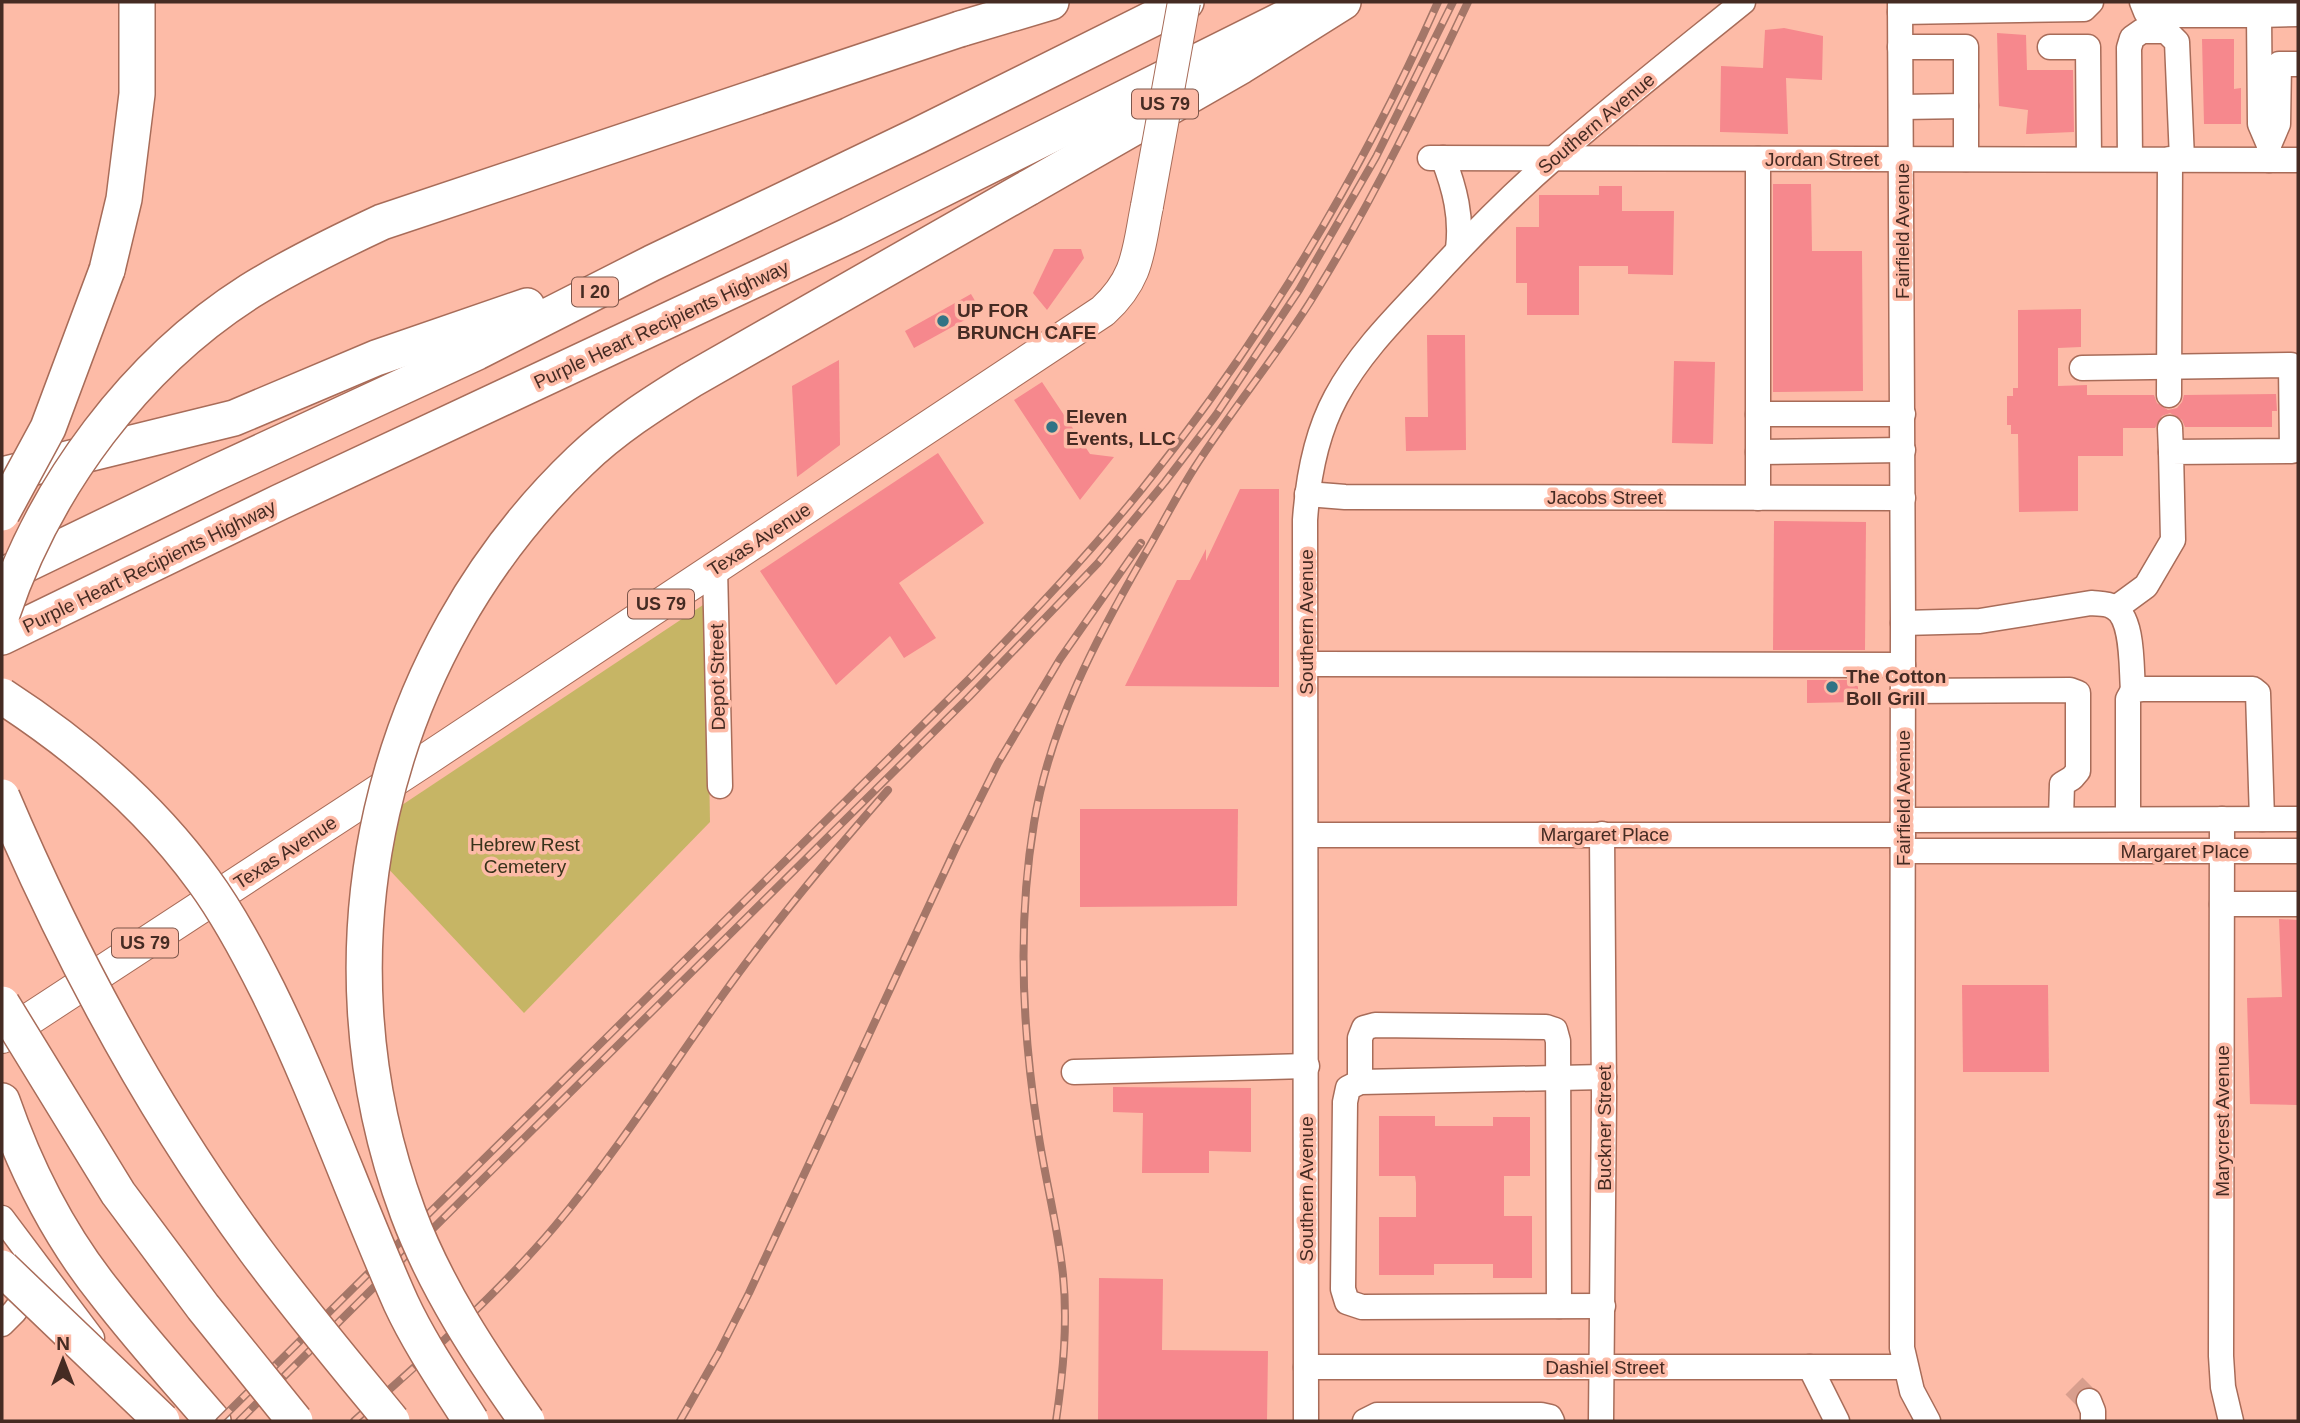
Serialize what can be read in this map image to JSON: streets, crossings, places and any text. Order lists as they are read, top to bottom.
{
  "streets": {
    "highway": ["I 20", "Purple Heart Recipients Highway"],
    "main road": ["US 79", "Texas Avenue"],
    "street": [
      "Southern Avenue",
      "Jordan Street",
      "Fairfield Avenue",
      "Jacobs Street",
      "Depot Street",
      "Margaret Place",
      "Marycrest Avenue",
      "Buckner Street",
      "Dashiel Street"
    ]
  },
  "crossings": [
    ["Southern Avenue", "Jordan Street"],
    ["Southern Avenue", "Jacobs Street"],
    ["Southern Avenue", "Margaret Place"],
    ["Southern Avenue", "Dashiel Street"],
    ["Jordan Street", "Fairfield Avenue"],
    ["Fairfield Avenue", "Jacobs Street"],
    ["Fairfield Avenue", "Margaret Place"],
    ["Fairfield Avenue", "Dashiel Street"],
    ["I 20", "Texas Avenue"],
    ["Texas Avenue", "Depot Street"],
    ["Margaret Place", "Marycrest Avenue"],
    ["Margaret Place", "Buckner Street"],
    ["Buckner Street", "Dashiel Street"]
  ],
  "parks": ["Hebrew Rest Cemetery"],
  "places": ["UP FOR BRUNCH CAFE", "Eleven Events, LLC", "The Cotton Boll Grill"],
  "north": "top"
}
